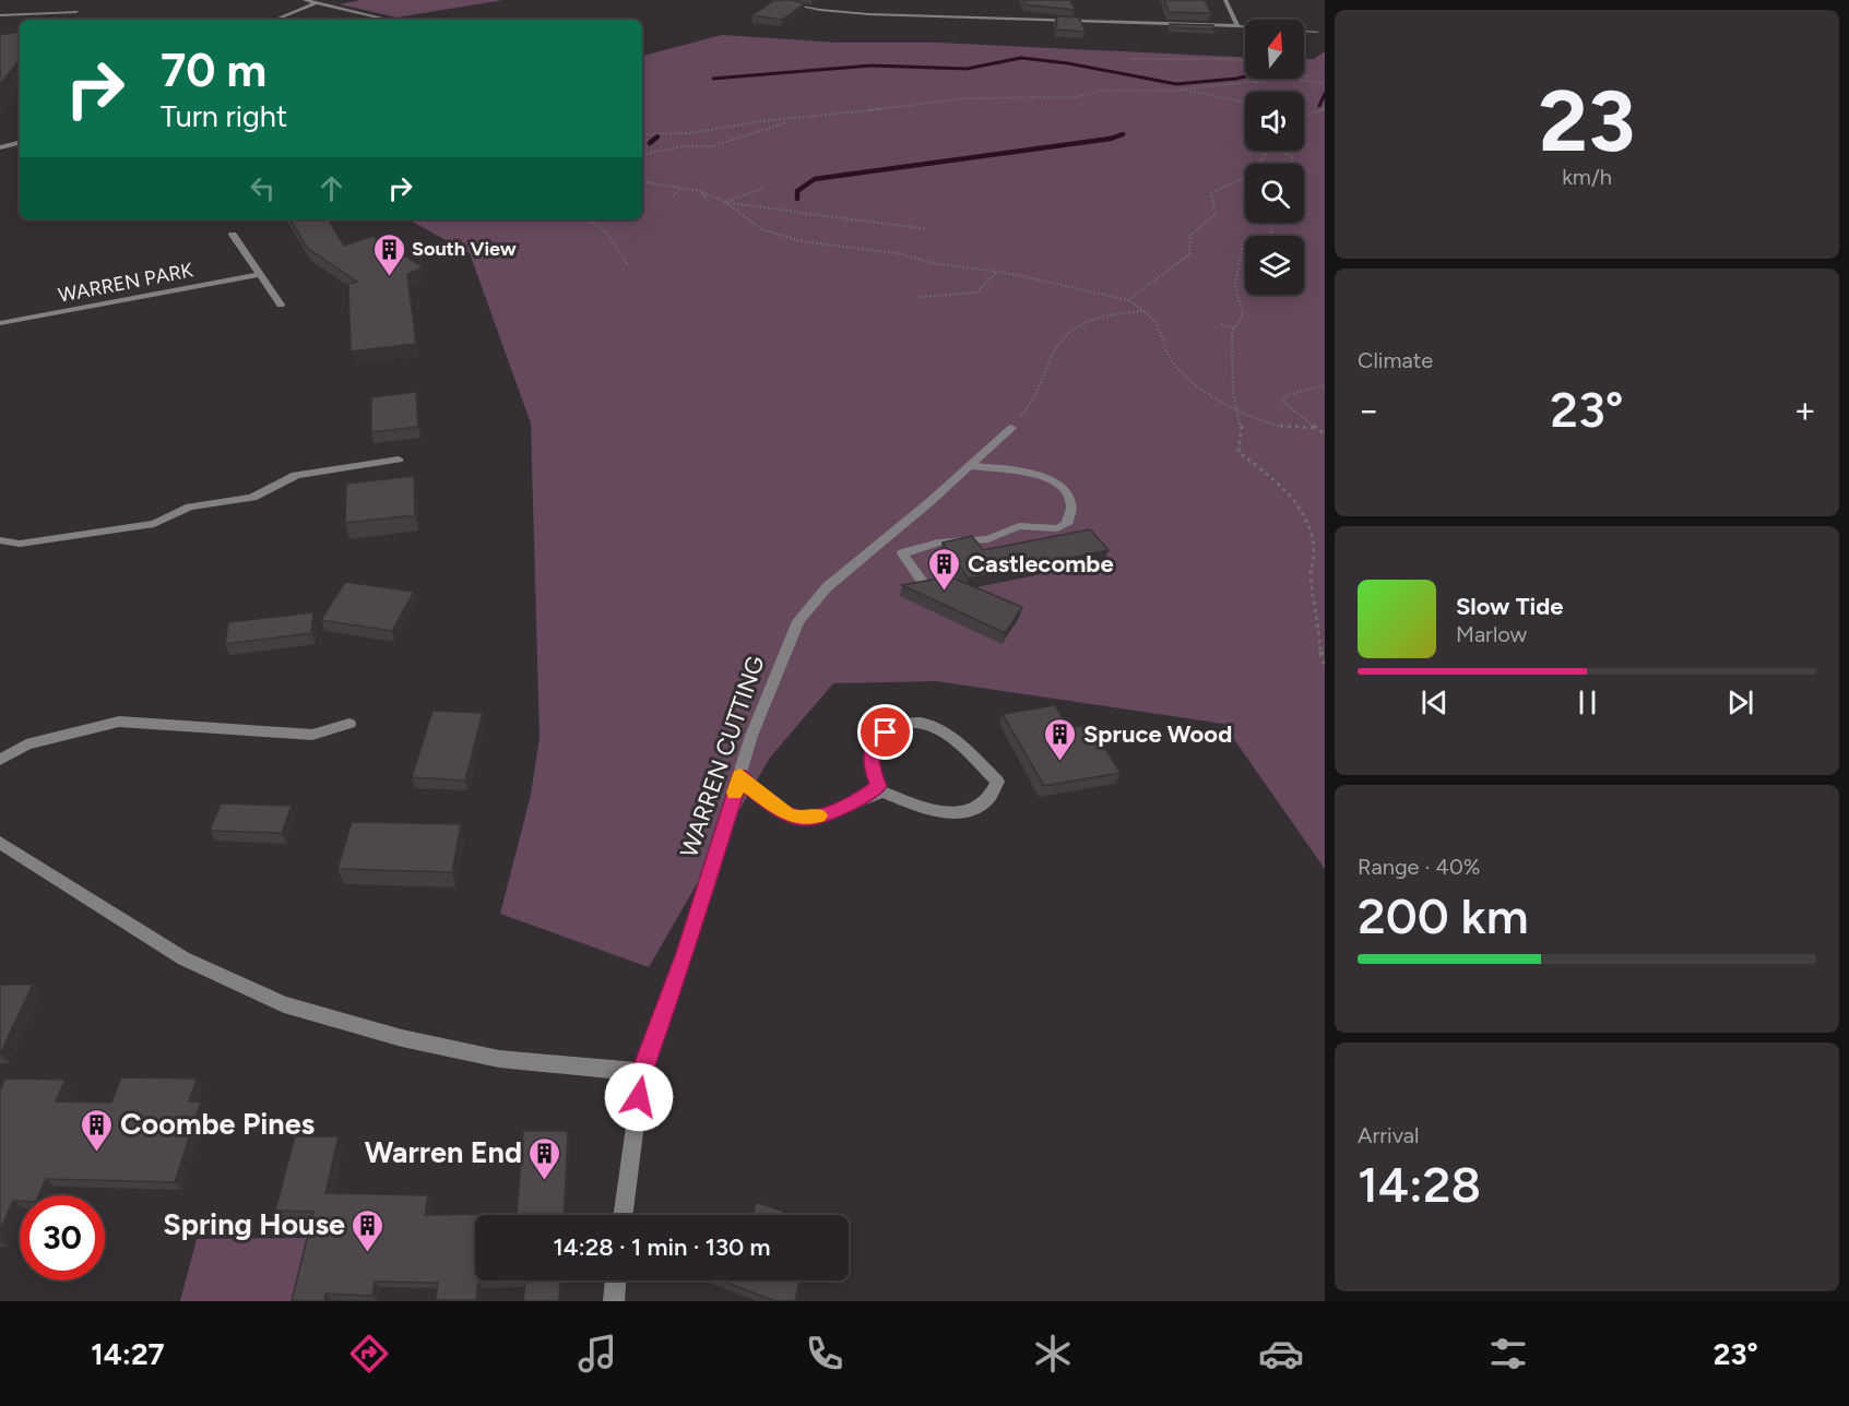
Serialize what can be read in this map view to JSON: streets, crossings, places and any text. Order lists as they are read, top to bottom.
{
  "streets": {
    "street": ["WARREN PARK", "WARREN CUTTING"]
  },
  "places": {
    "building": [
      "South View",
      "Castlecombe",
      "Spruce Wood",
      "Coombe Pines",
      "Warren End",
      "Spring House"
    ]
  },
  "north": "top",
  "page": {
    "tile": [
      ["23", "km/h"],
      "Climate",
      ["Range · 40%", "200 km"],
      ["Arrival", "14:28"]
    ],
    "turn": ["70 m", "Turn right"],
    "heat": ["−", "23°", "+"],
    "song": ["Slow Tide", "Marlow"],
    "limit": "30",
    "trip": "14:28 · 1 min · 130 m",
    "tabs": ["14:27", "23°"]
  }
}
